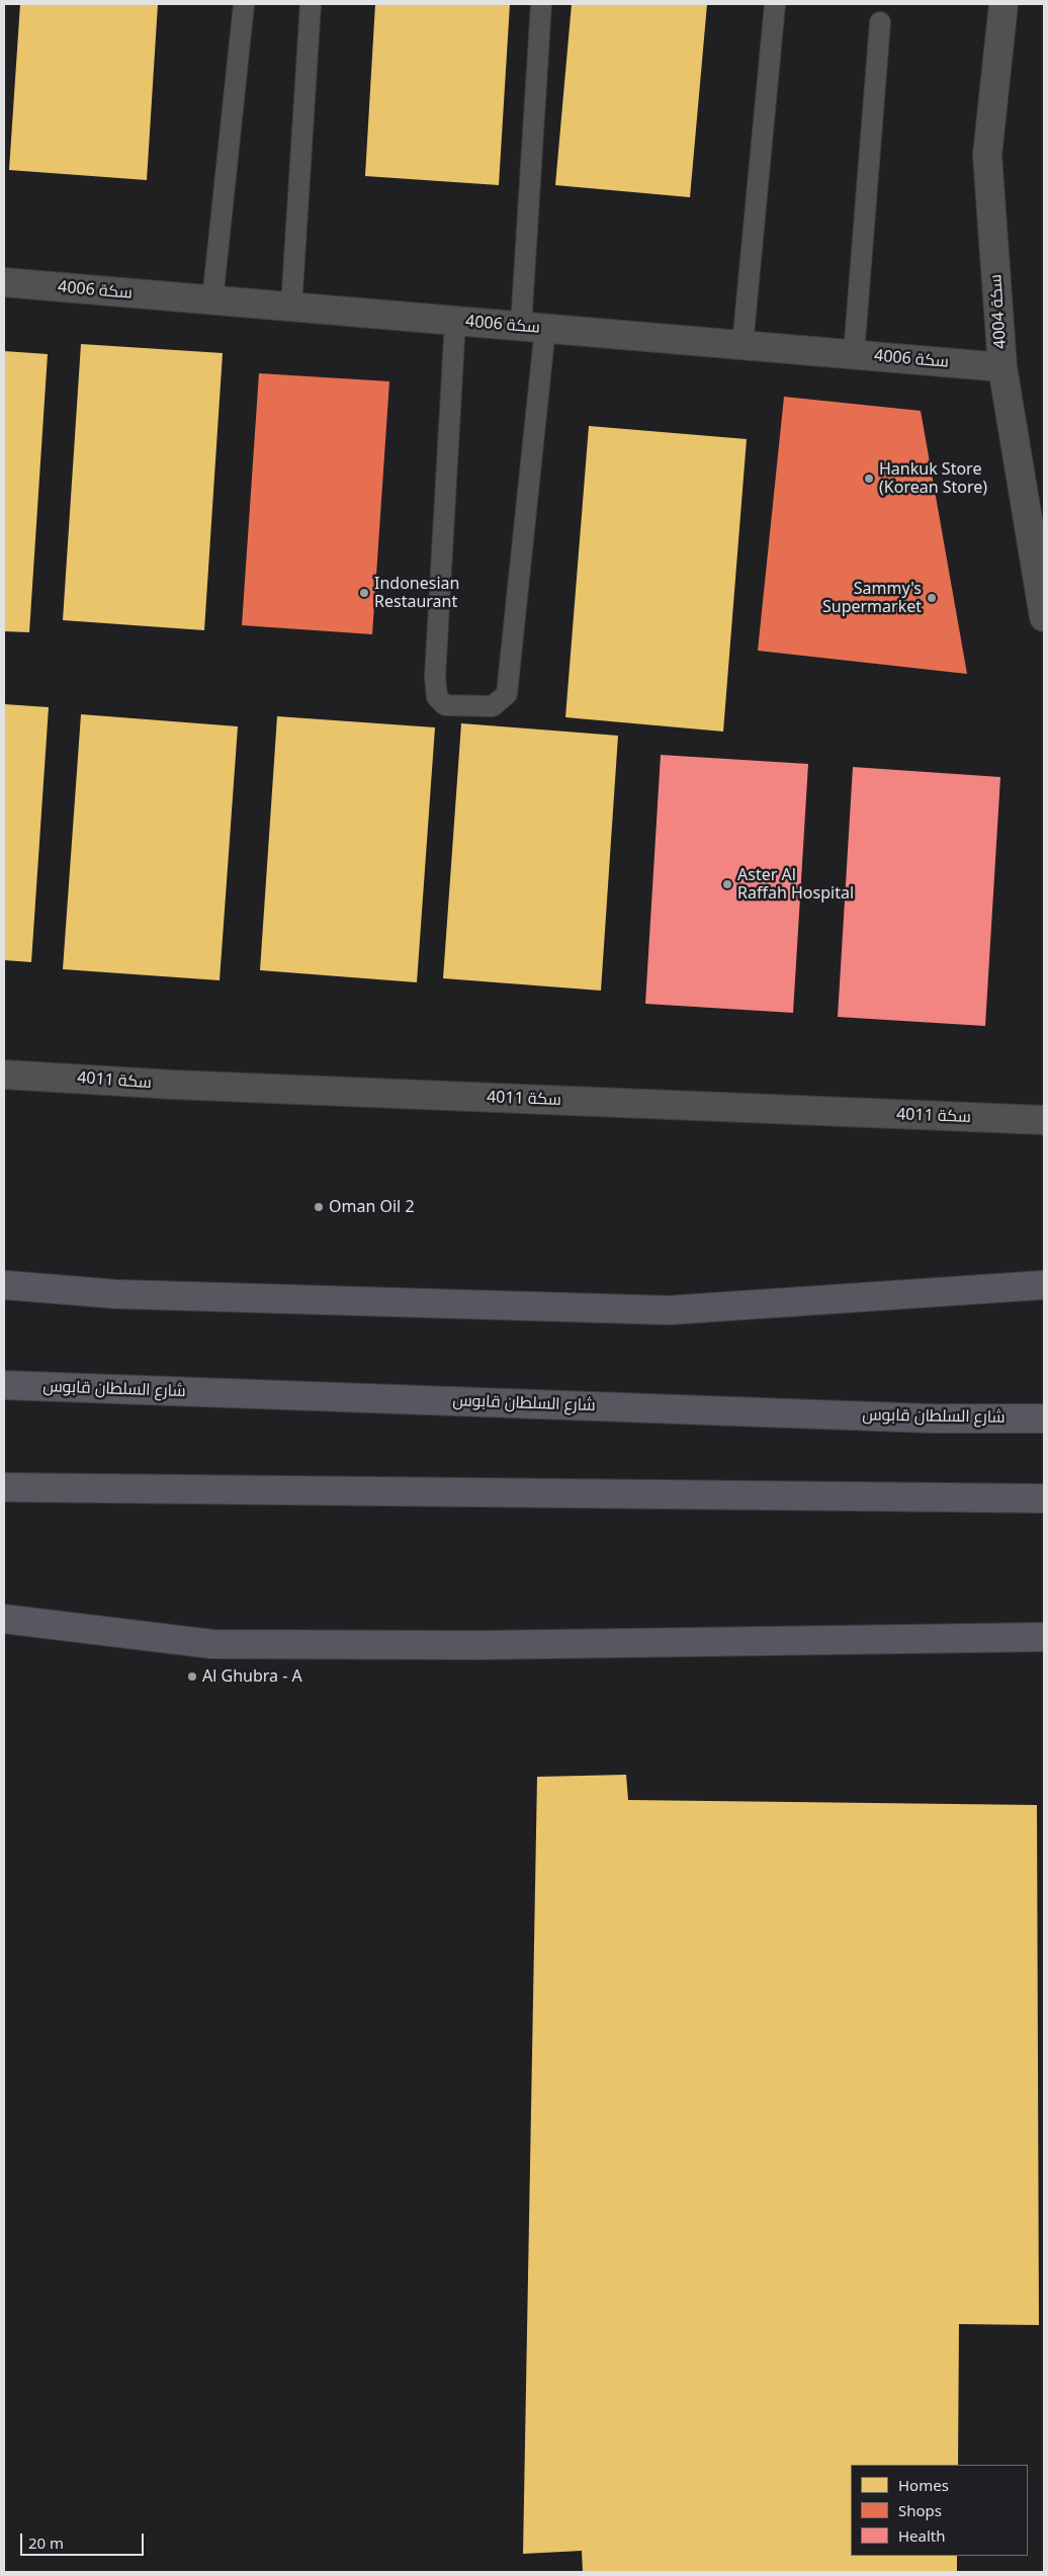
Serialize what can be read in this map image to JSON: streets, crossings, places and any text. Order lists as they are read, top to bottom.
{
  "streets": {
    "highway": ["شارع السلطان قابوس"],
    "street": ["سكة 4006", "سكة 4004", "سكة 4011"]
  },
  "crossings": [
    ["سكة 4006", "سكة 4004"]
  ],
  "places": [
    "Hankuk Store (Korean Store)",
    "Indonesian Restaurant",
    "Sammy's Supermarket",
    "Aster Al Raffah Hospital",
    "Oman Oil 2",
    "Al Ghubra - A"
  ],
  "legend": ["Homes", "Shops", "Health"],
  "scale_bar": "20 m"
}
